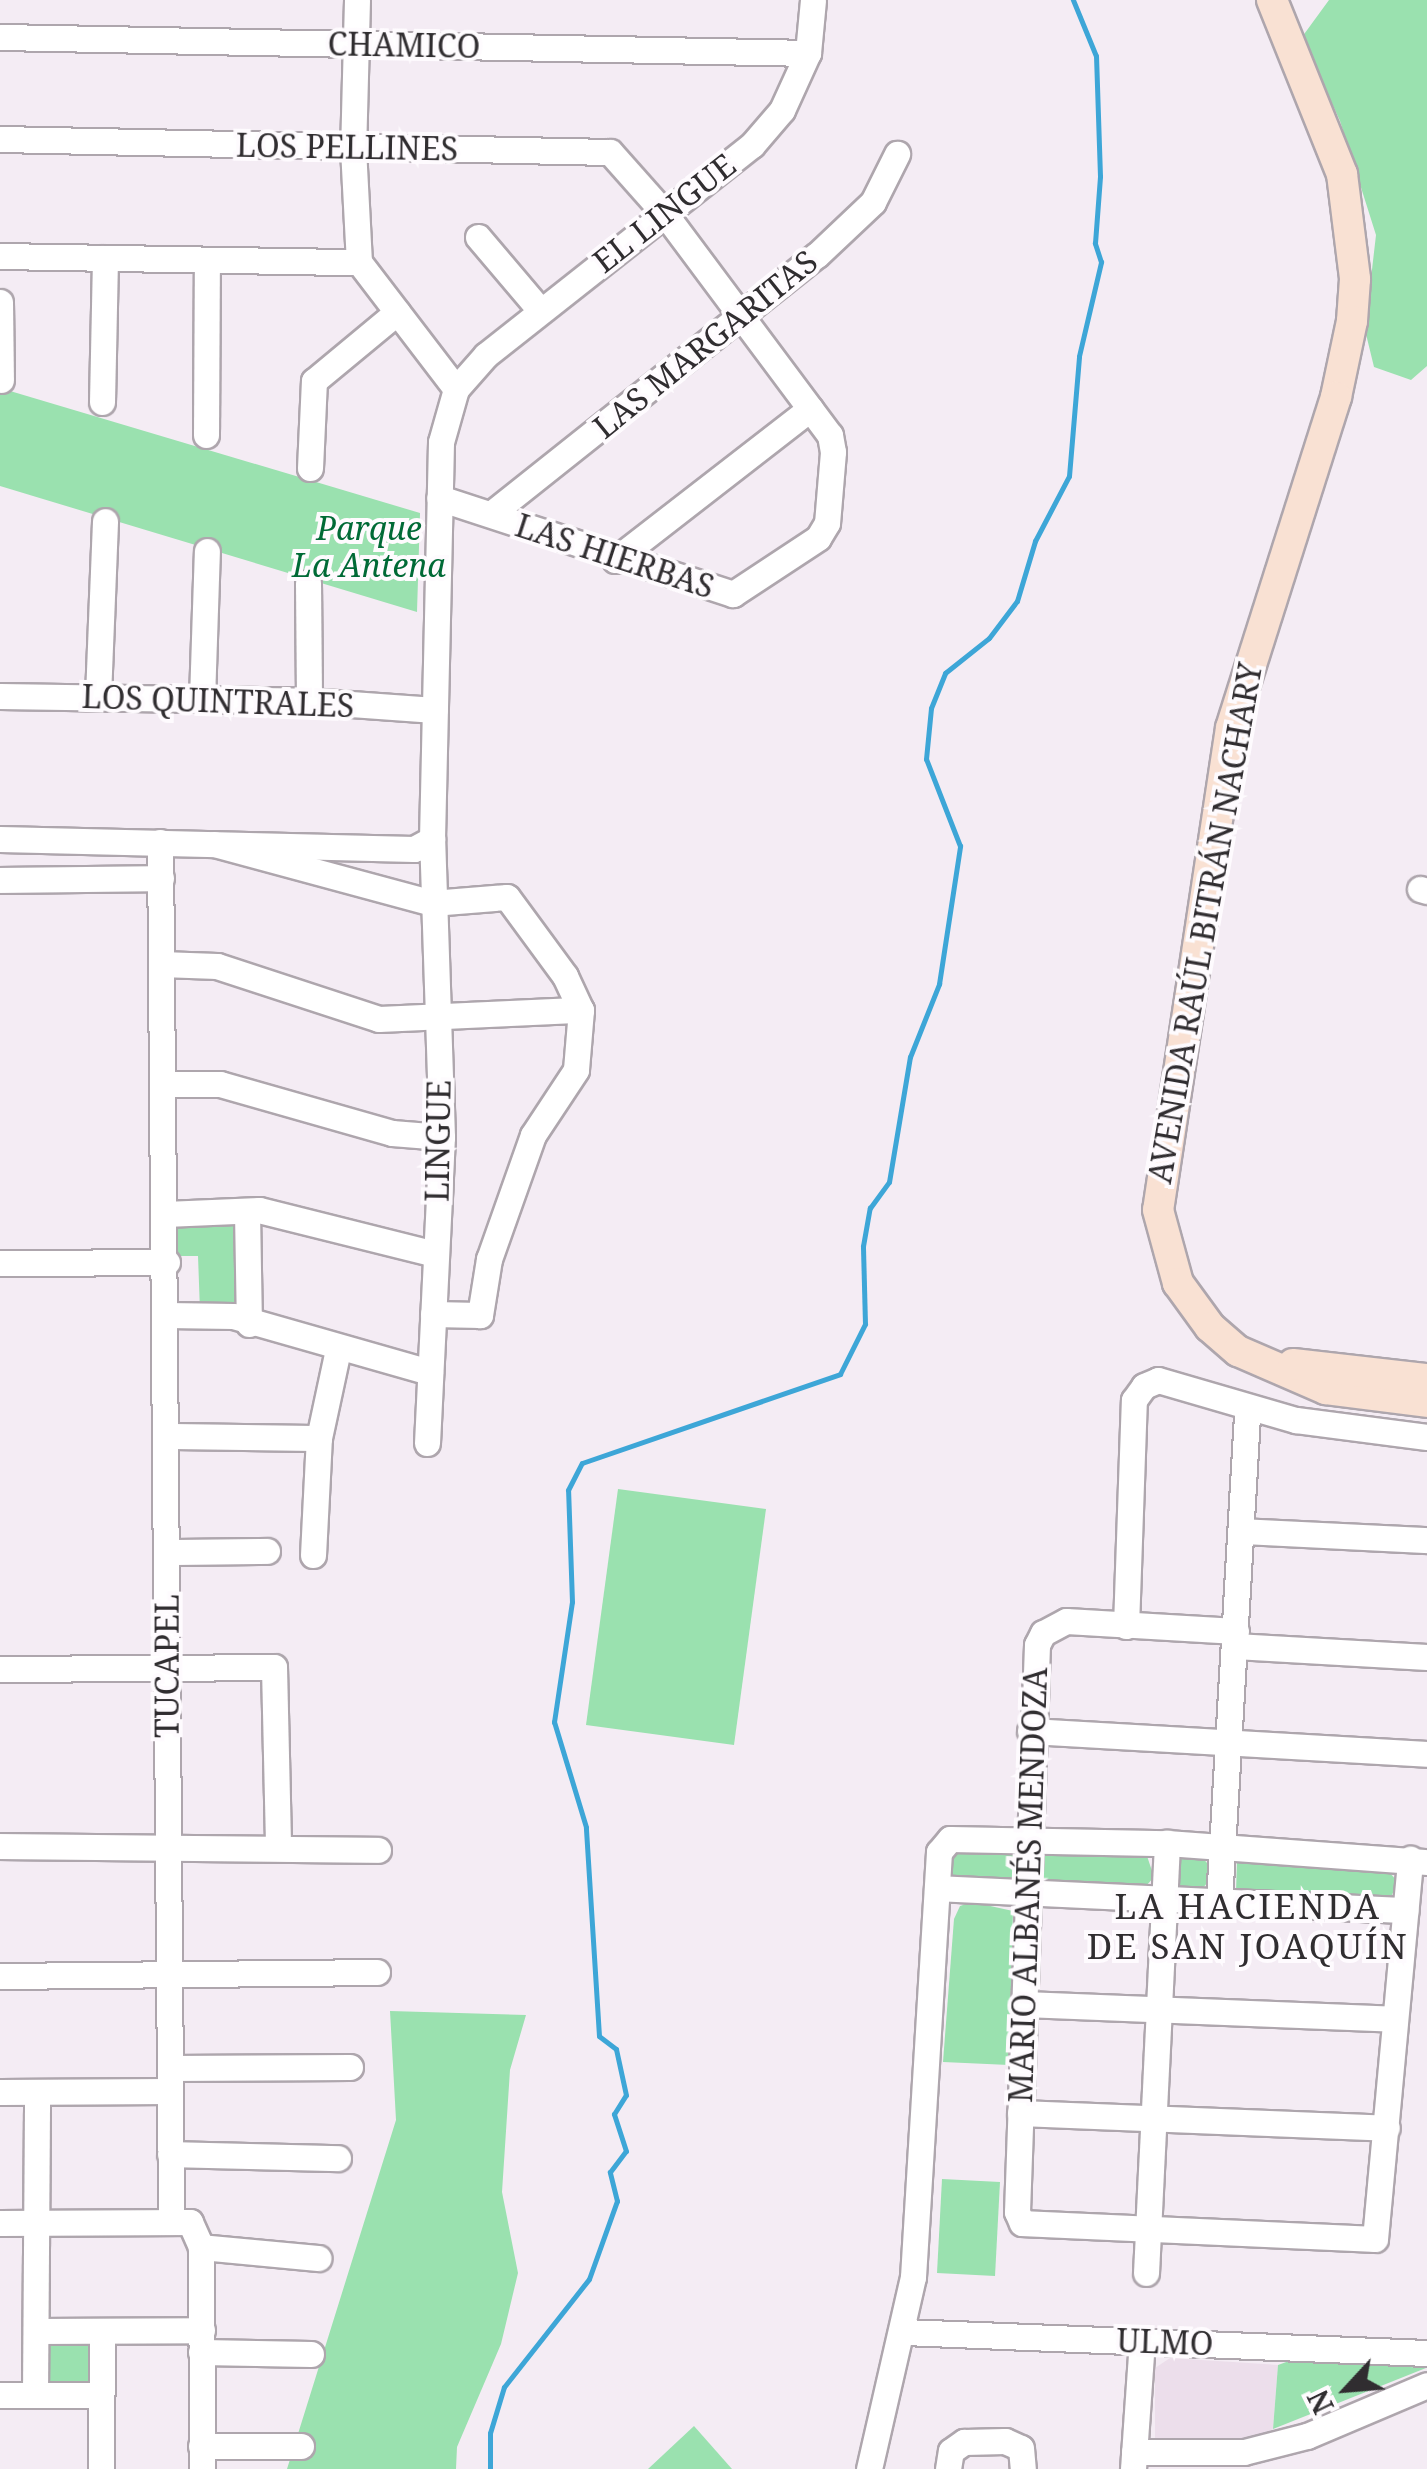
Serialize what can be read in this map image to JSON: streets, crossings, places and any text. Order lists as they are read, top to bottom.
{
  "streets": {
    "main road": ["AVENIDA RAÚL BITRÁN NACHARY"],
    "street": [
      "CHAMICO",
      "LOS PELLINES",
      "EL LINGUE",
      "LAS MARGARITAS",
      "LAS HIERBAS",
      "LOS QUINTRALES",
      "LINGUE",
      "TUCAPEL",
      "MARIO ALBANÉS MENDOZA",
      "ULMO"
    ]
  },
  "crossings": [
    ["CHAMICO", "EL LINGUE"],
    ["LOS PELLINES", "EL LINGUE"],
    ["LOS PELLINES", "LAS MARGARITAS"],
    ["LOS PELLINES", "LAS HIERBAS"],
    ["EL LINGUE", "LINGUE"],
    ["LAS MARGARITAS", "LAS HIERBAS"],
    ["LAS HIERBAS", "LINGUE"],
    ["LOS QUINTRALES", "LINGUE"]
  ],
  "districts": ["LA HACIENDA DE SAN JOAQUÍN"],
  "parks": ["Parque La Antena"],
  "north": "bottom left"
}
